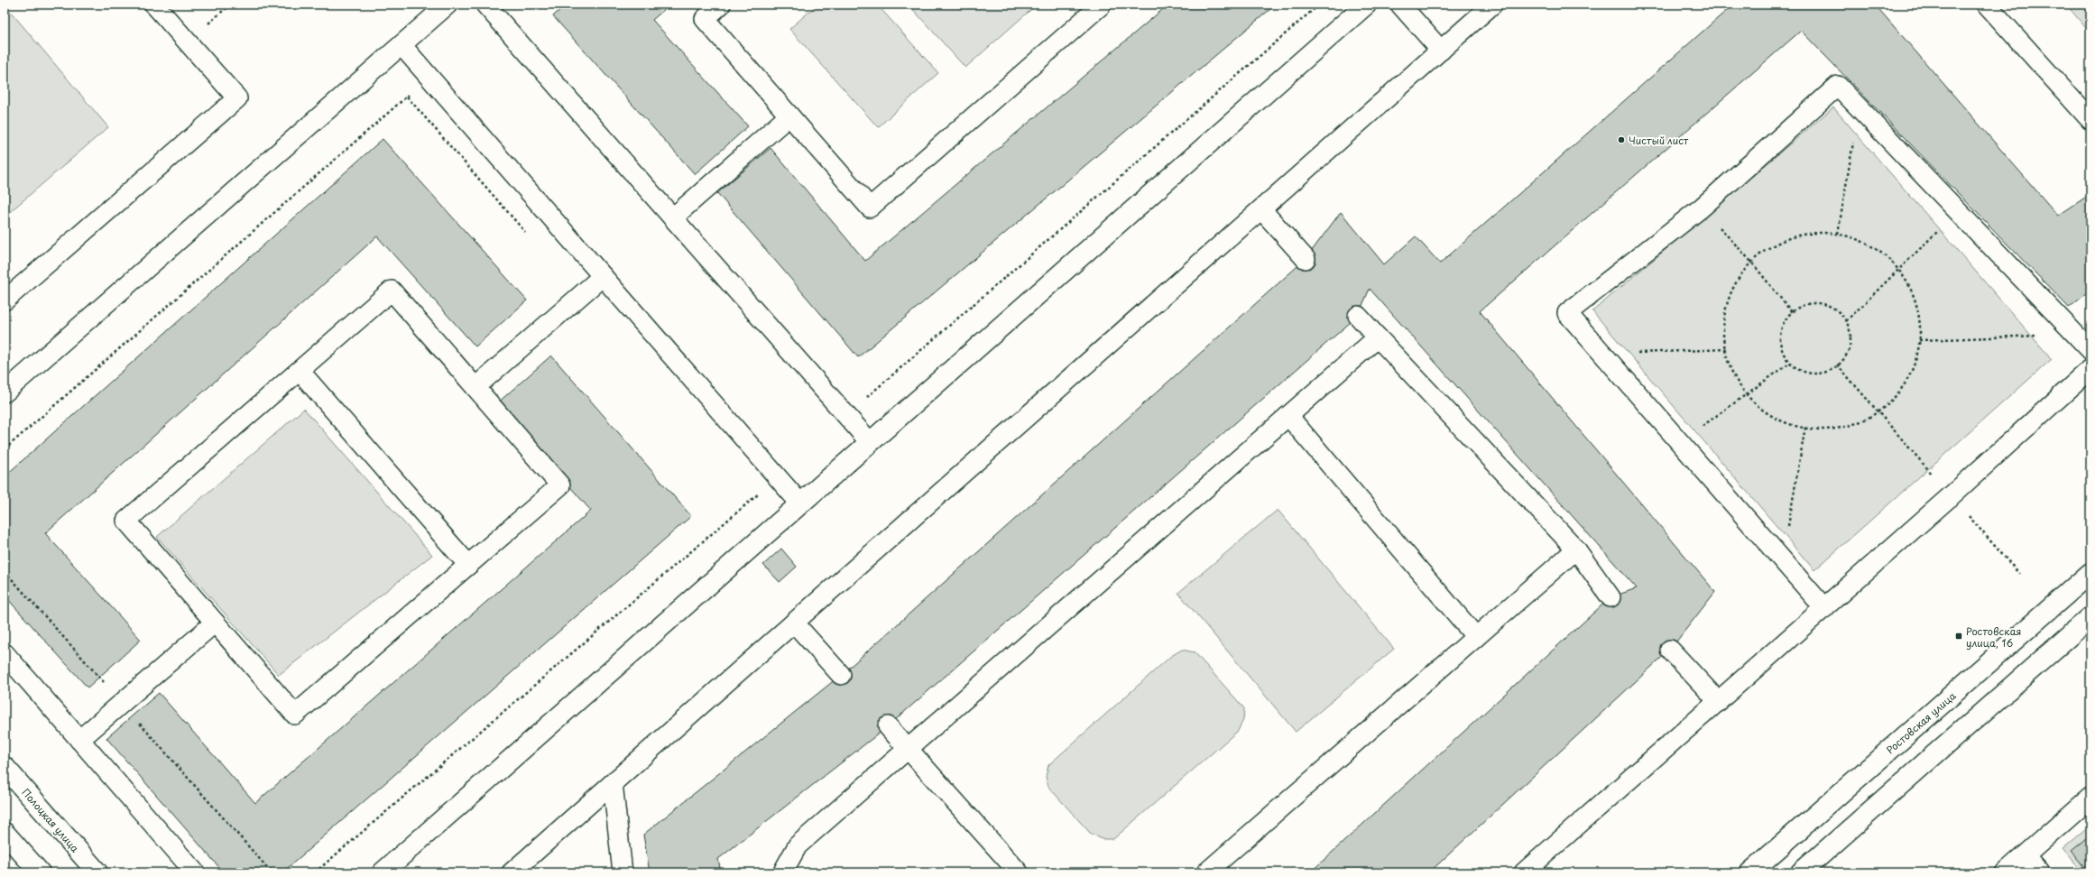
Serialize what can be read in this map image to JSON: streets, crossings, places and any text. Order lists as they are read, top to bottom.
{
  "streets": {
    "street": ["Ростовская улица", "Полоцкая улица"]
  },
  "places": {
    "other": ["Чистый лист"],
    "transit": ["Ростовская улица, 16"]
  }
}
